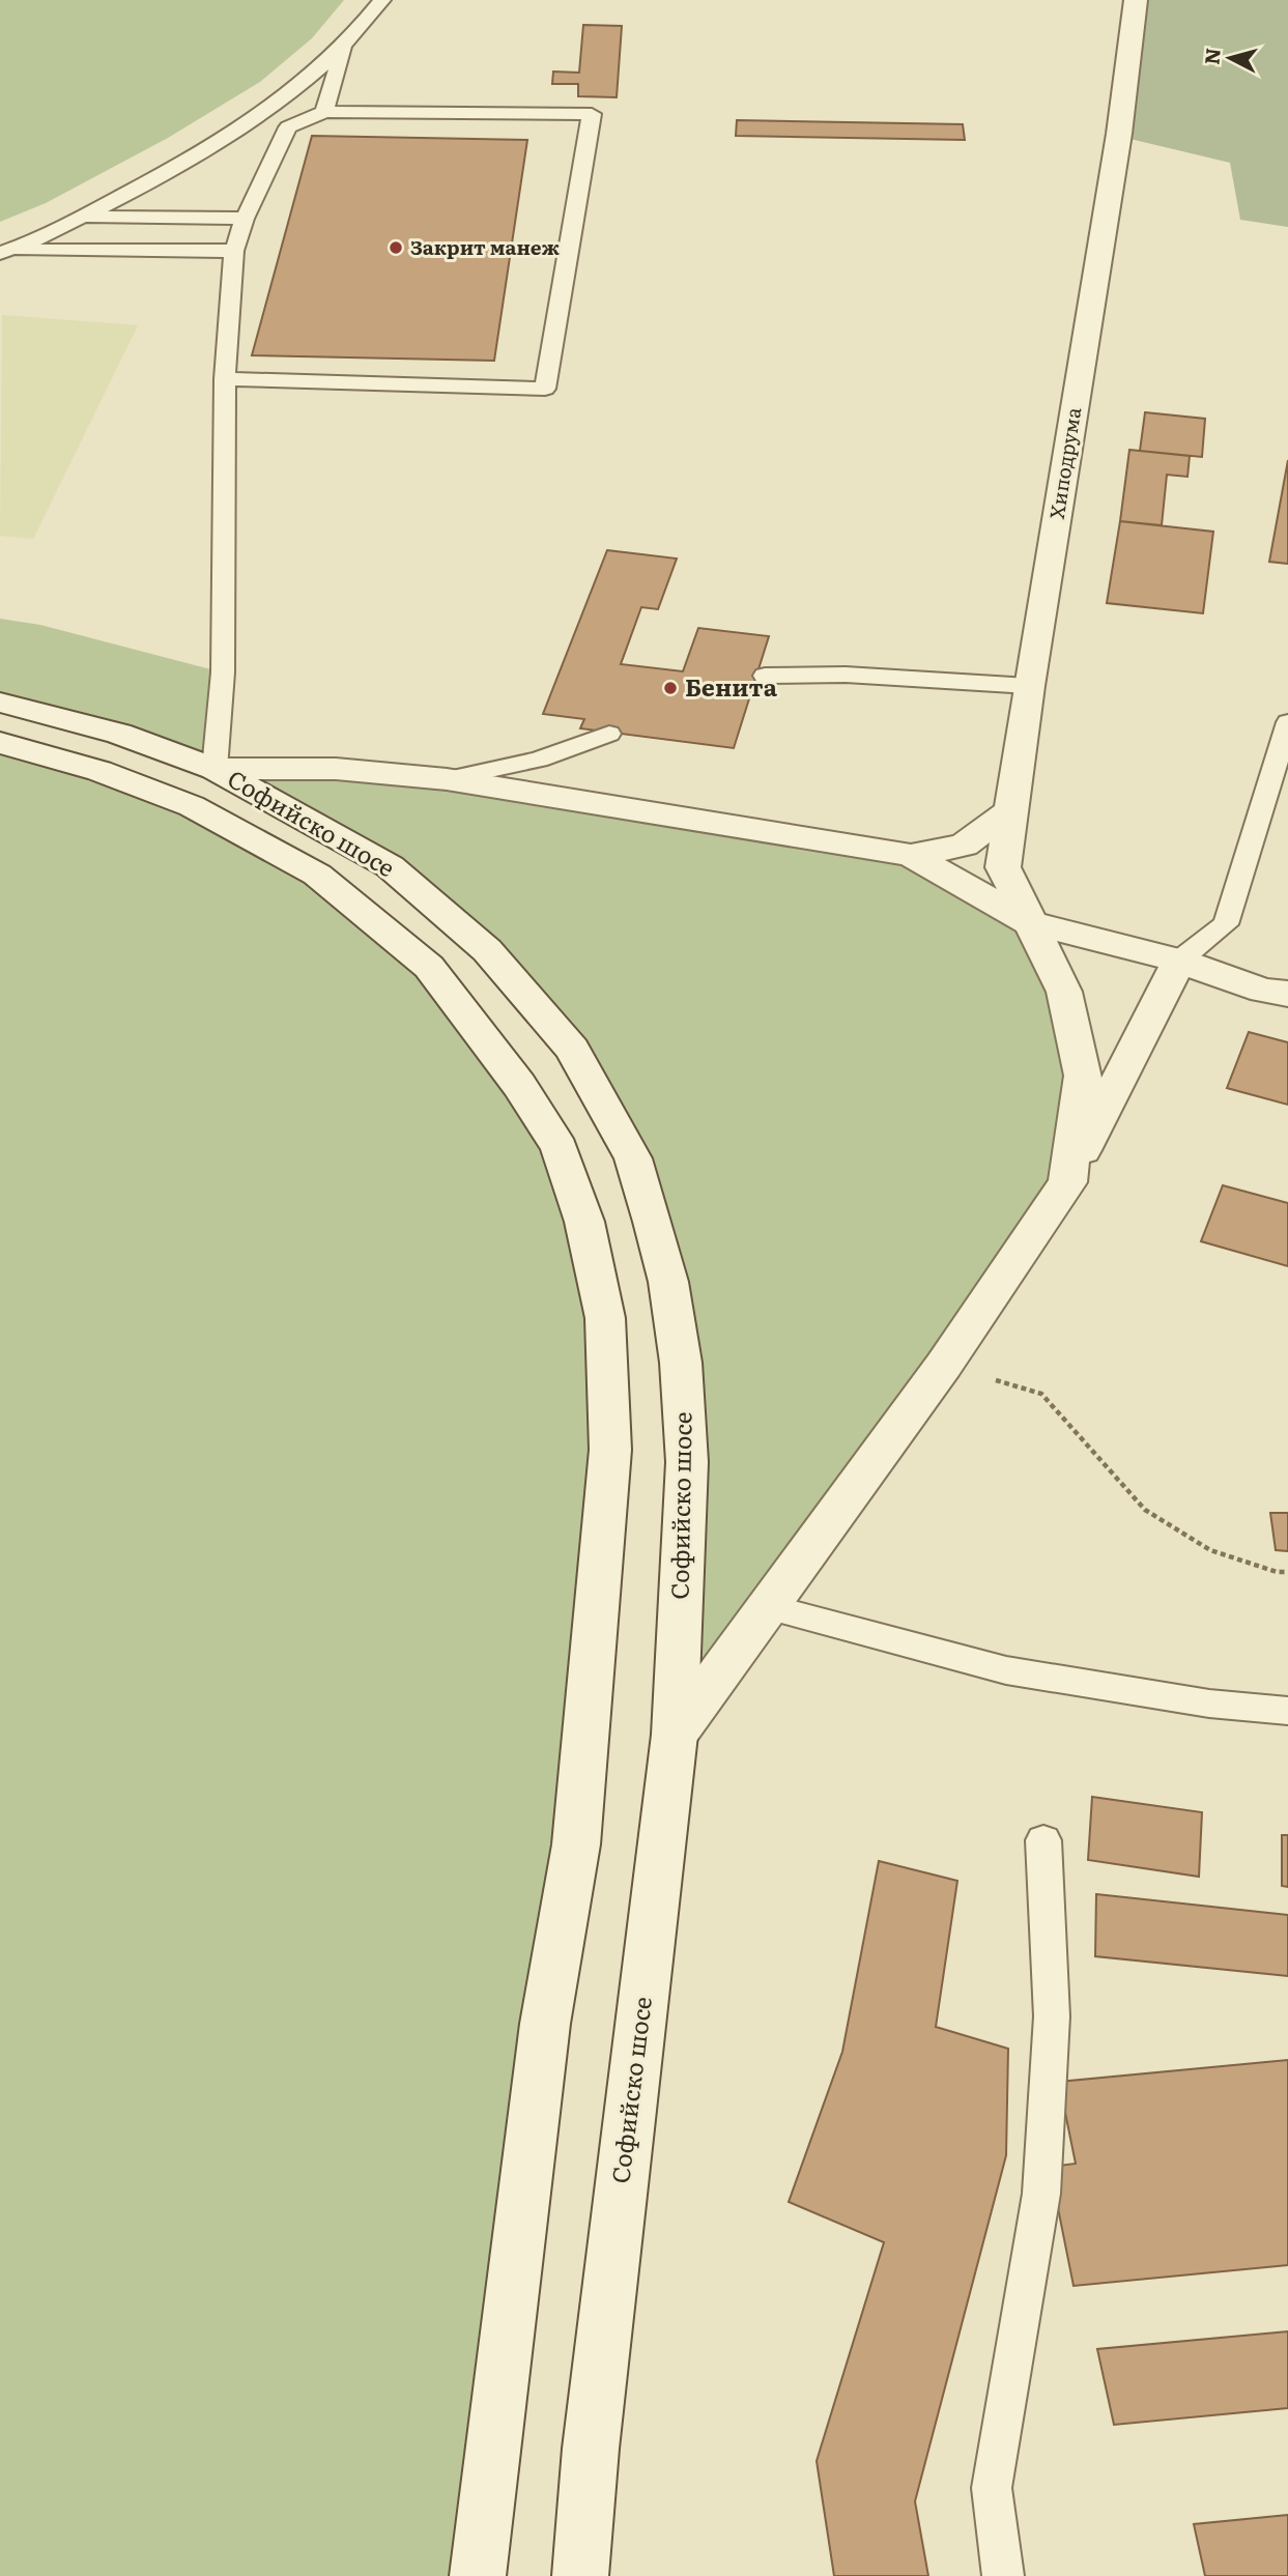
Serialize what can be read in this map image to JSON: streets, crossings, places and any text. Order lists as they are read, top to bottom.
{
  "streets": {
    "street": ["Хиподрума", "Софийско шосе"]
  },
  "places": ["Закрит манеж", "Бенита"],
  "north": "left"
}
